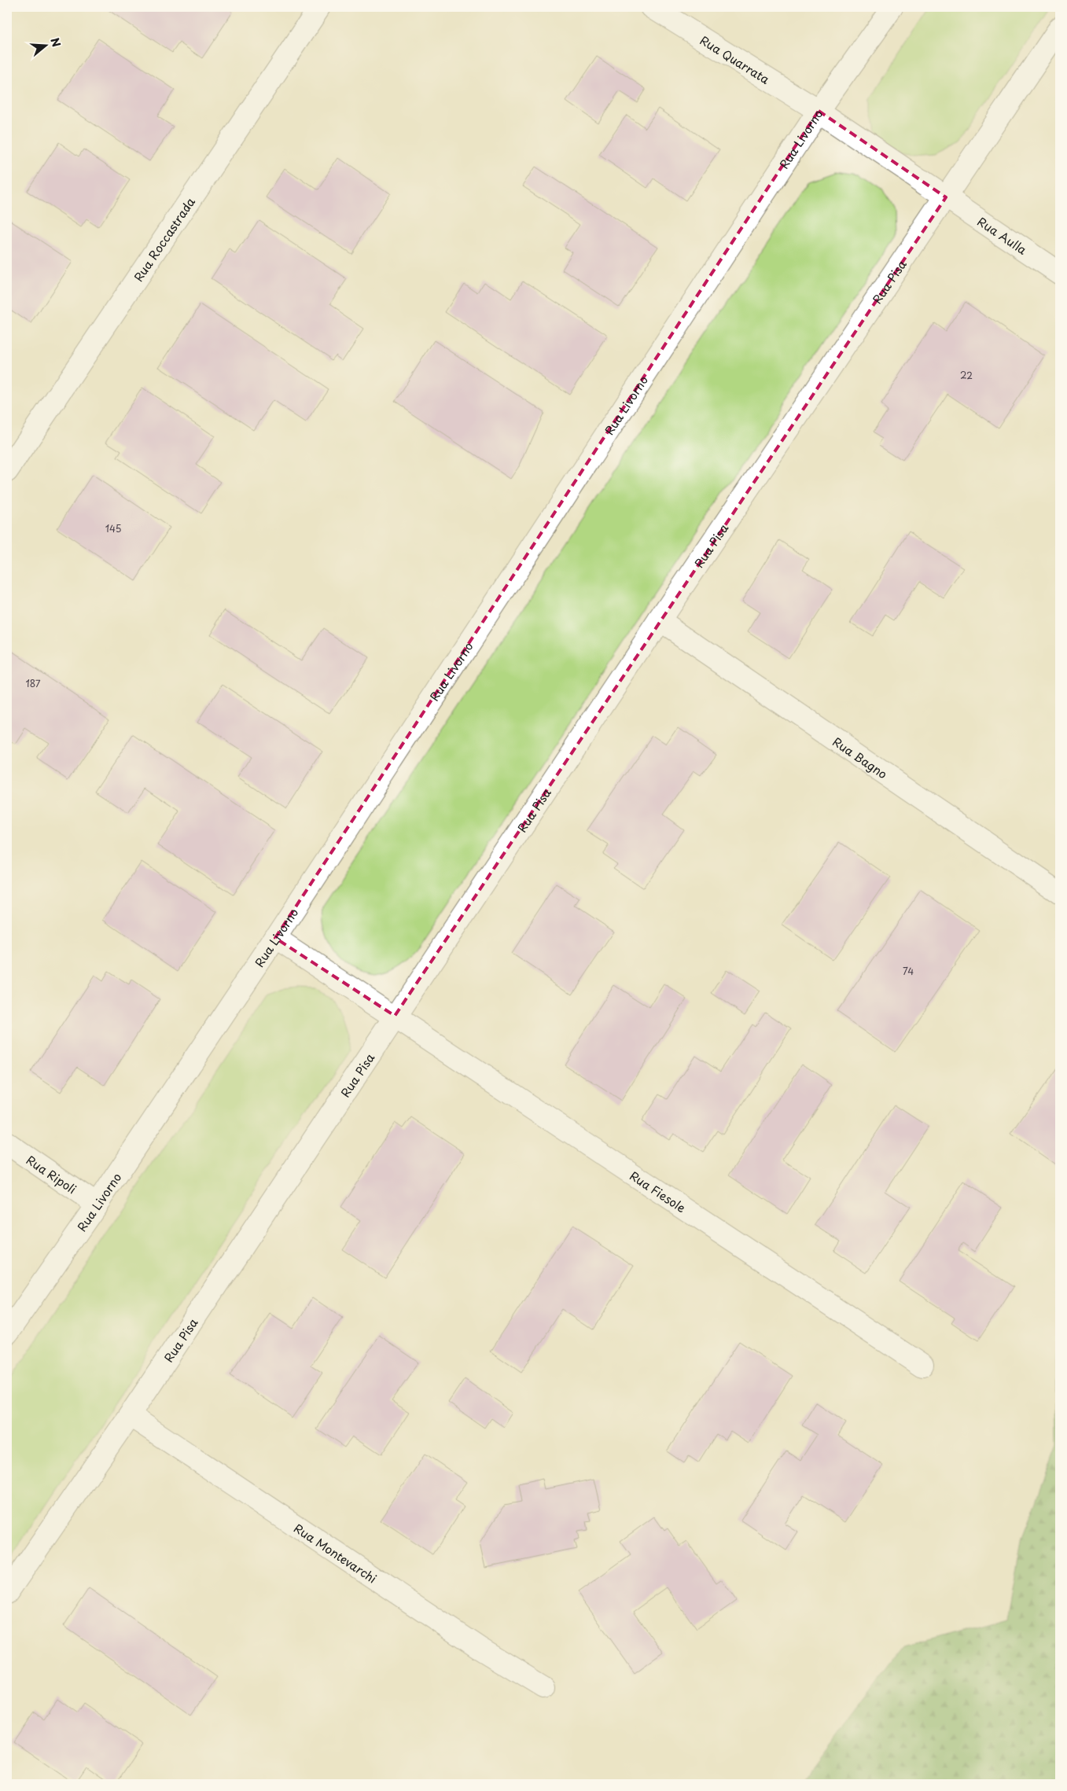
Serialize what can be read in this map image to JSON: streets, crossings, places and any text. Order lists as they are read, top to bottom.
{
  "streets": {
    "street": [
      "Rua Quarrata",
      "Rua Livorno",
      "Rua Aulla",
      "Rua Roccastrada",
      "Rua Pisa",
      "Rua Bagno",
      "Rua Ripoli",
      "Rua Fiesole",
      "Rua Montevarchi"
    ]
  },
  "crossings": [
    ["Rua Quarrata", "Rua Livorno"],
    ["Rua Quarrata", "Rua Aulla"],
    ["Rua Quarrata", "Rua Pisa"],
    ["Rua Livorno", "Rua Ripoli"],
    ["Rua Livorno", "Rua Fiesole"],
    ["Rua Aulla", "Rua Pisa"],
    ["Rua Pisa", "Rua Bagno"],
    ["Rua Pisa", "Rua Fiesole"],
    ["Rua Pisa", "Rua Montevarchi"]
  ],
  "house_numbers": [
    "22",
    "145",
    "187",
    "74"
  ],
  "north": "right"
}
